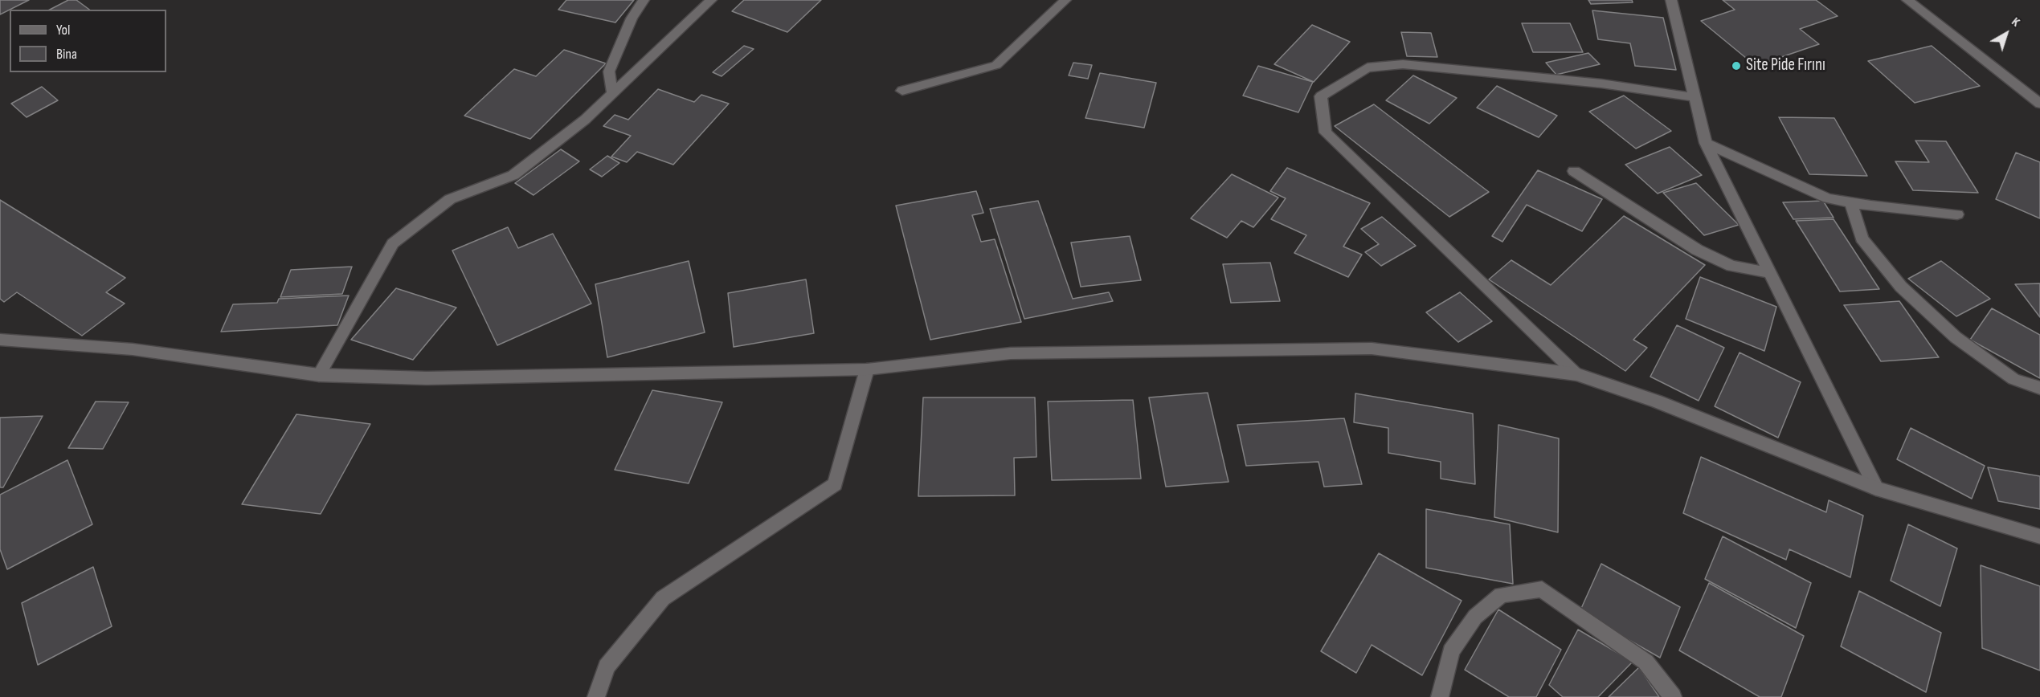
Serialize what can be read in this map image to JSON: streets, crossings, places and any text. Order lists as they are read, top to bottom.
{
  "places": ["Site Pide Fırını"],
  "legend": ["Yol", "Bina"],
  "north": "top right"
}
